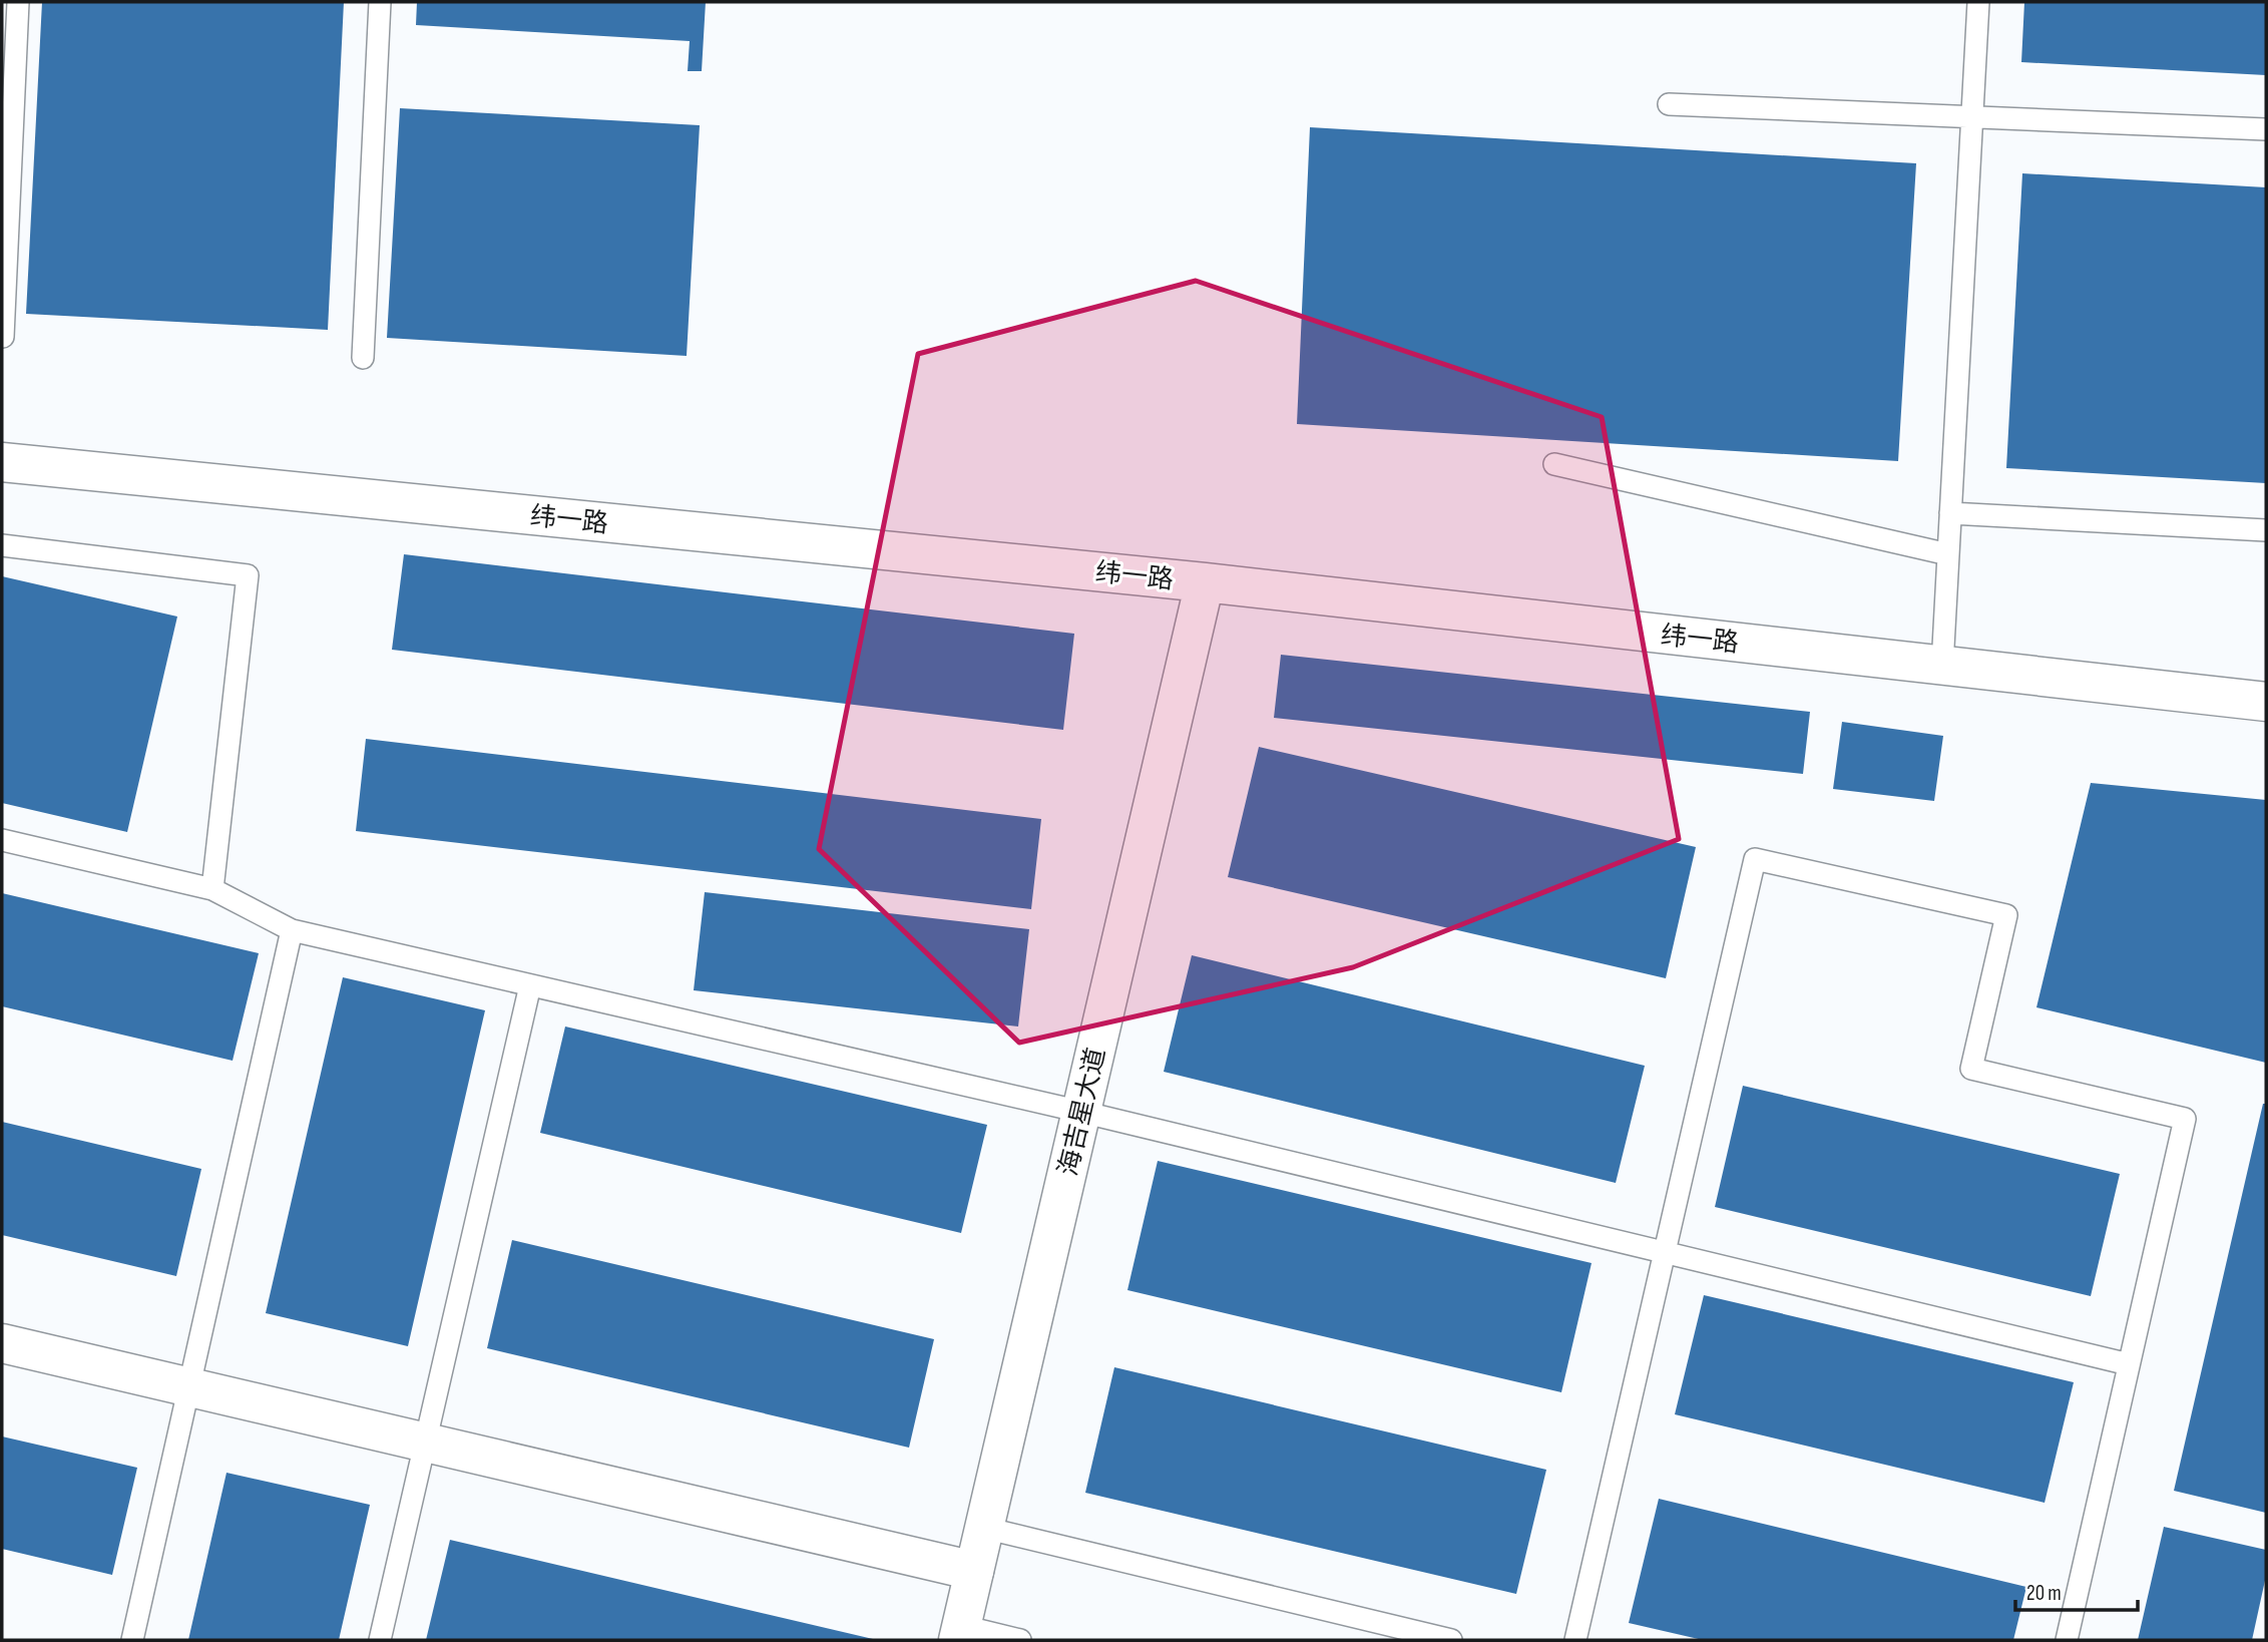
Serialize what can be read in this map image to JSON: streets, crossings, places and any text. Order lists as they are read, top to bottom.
{
  "streets": {
    "street": ["纬一路", "海吉星大道"]
  },
  "crossings": [
    ["纬一路", "海吉星大道"]
  ],
  "scale_bar": "20 m"
}
